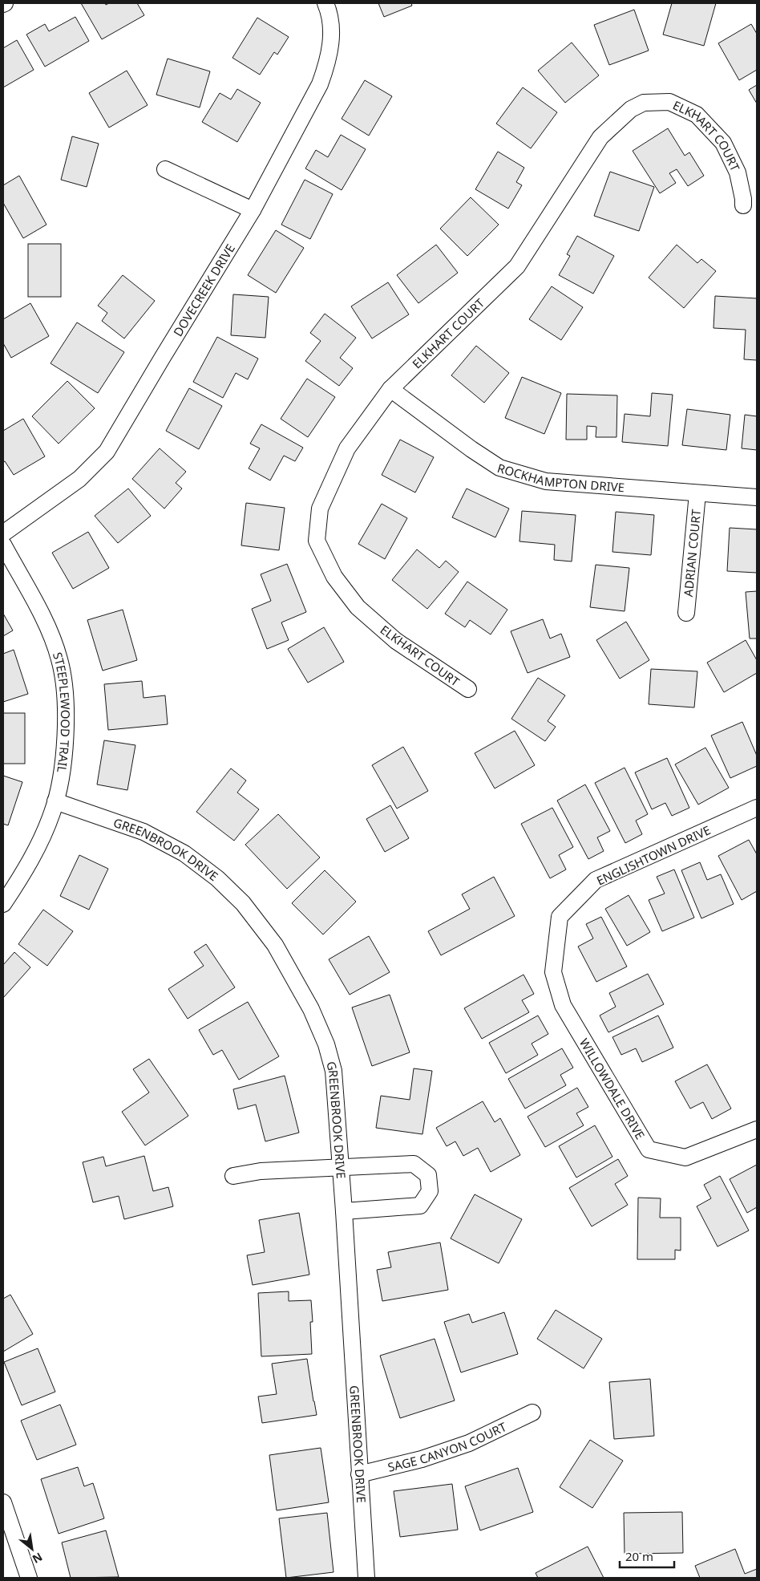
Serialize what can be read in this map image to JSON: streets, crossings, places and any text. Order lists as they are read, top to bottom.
{
  "streets": {
    "street": [
      "ELKHART COURT",
      "DOVECREEK DRIVE",
      "ROCKHAMPTON DRIVE",
      "ADRIAN COURT",
      "STEEPLEWOOD TRAIL",
      "GREENBROOK DRIVE",
      "ENGLISHTOWN DRIVE",
      "WILLOWDALE DRIVE",
      "SAGE CANYON COURT"
    ]
  },
  "crossings": [
    ["ELKHART COURT", "ROCKHAMPTON DRIVE"],
    ["ROCKHAMPTON DRIVE", "ADRIAN COURT"],
    ["STEEPLEWOOD TRAIL", "GREENBROOK DRIVE"],
    ["GREENBROOK DRIVE", "SAGE CANYON COURT"],
    ["ENGLISHTOWN DRIVE", "WILLOWDALE DRIVE"]
  ],
  "scale_bar": "20 m",
  "north": "bottom right"
}
